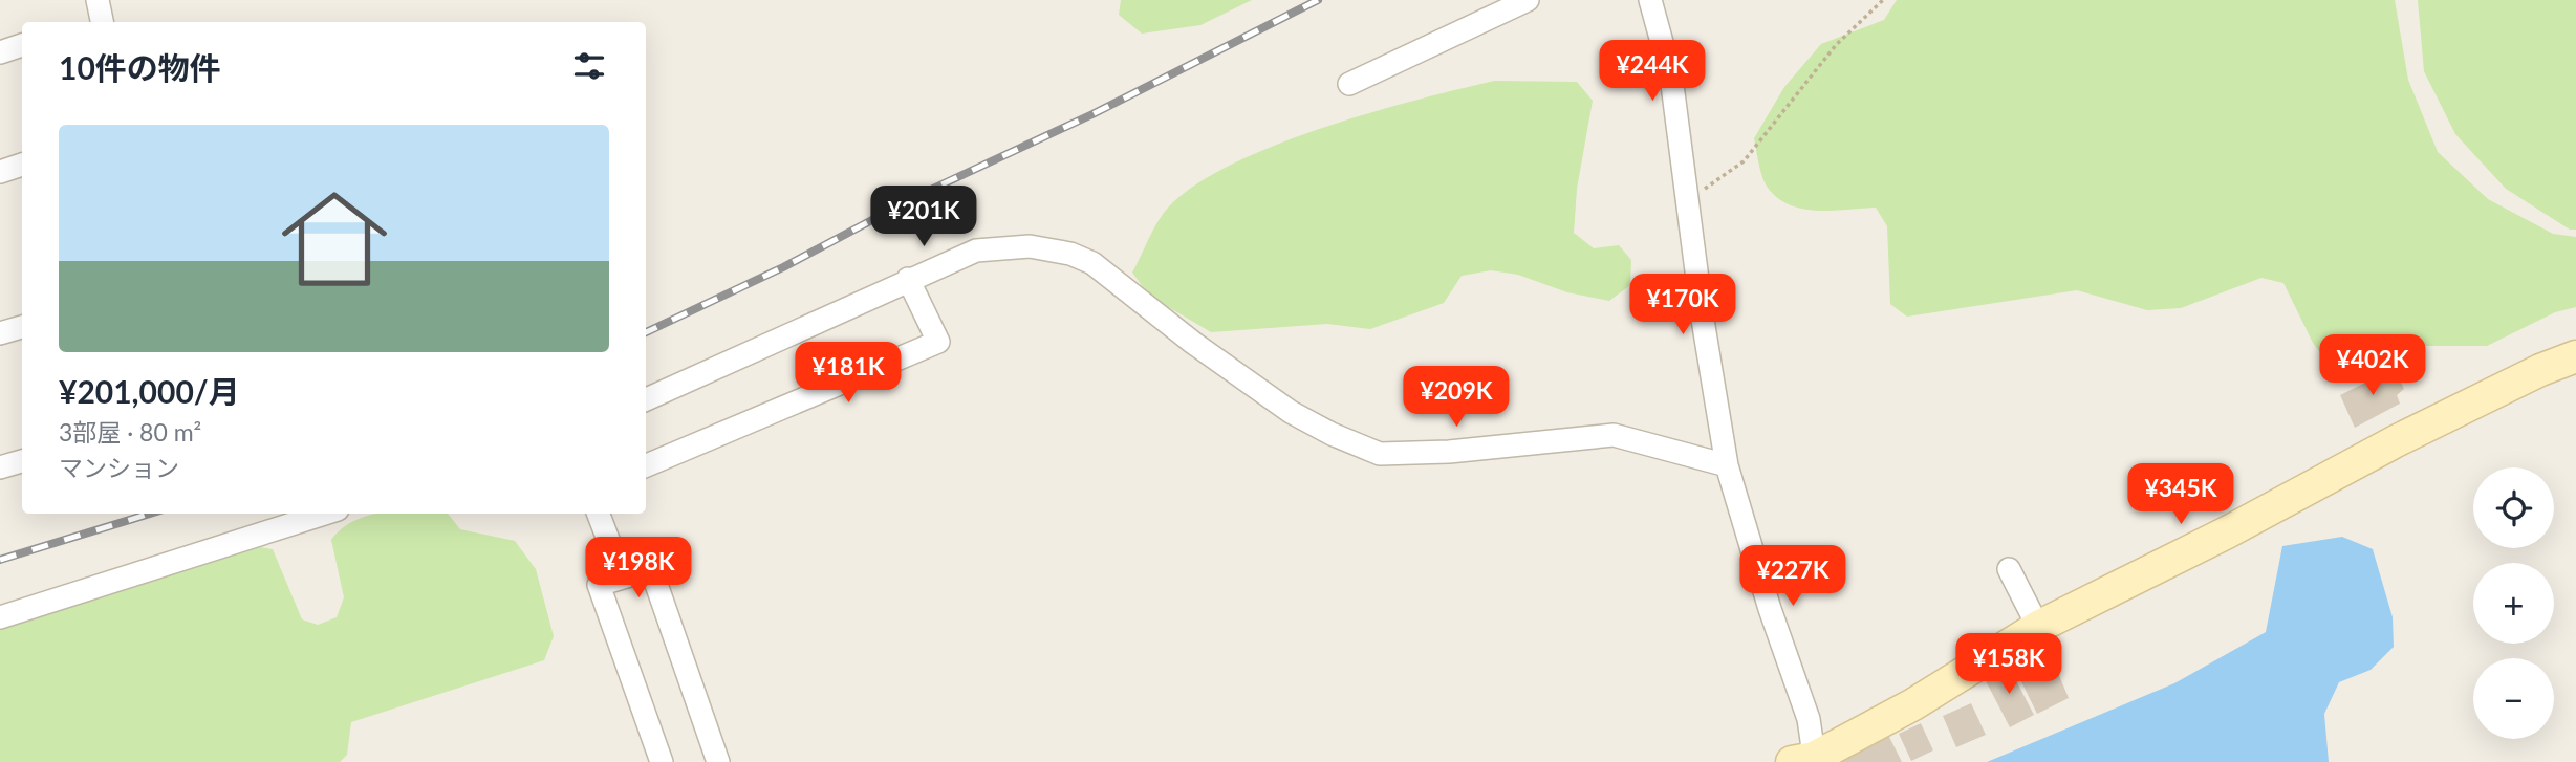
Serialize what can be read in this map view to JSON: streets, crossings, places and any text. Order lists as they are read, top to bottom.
{
  "page": {
    "heading": "10件の物件",
    "price": [
      "¥244K",
      "¥201K",
      "¥170K",
      "¥402K",
      "¥181K",
      "¥209K",
      "¥345K",
      "¥198K",
      "¥227K",
      "¥158K"
    ],
    "list": [
      {
        "name": "¥201,000/月",
        "note": "3部屋 · 80 m² · マンション"
      }
    ],
    "map_buttons": ["+", "−"]
  }
}
